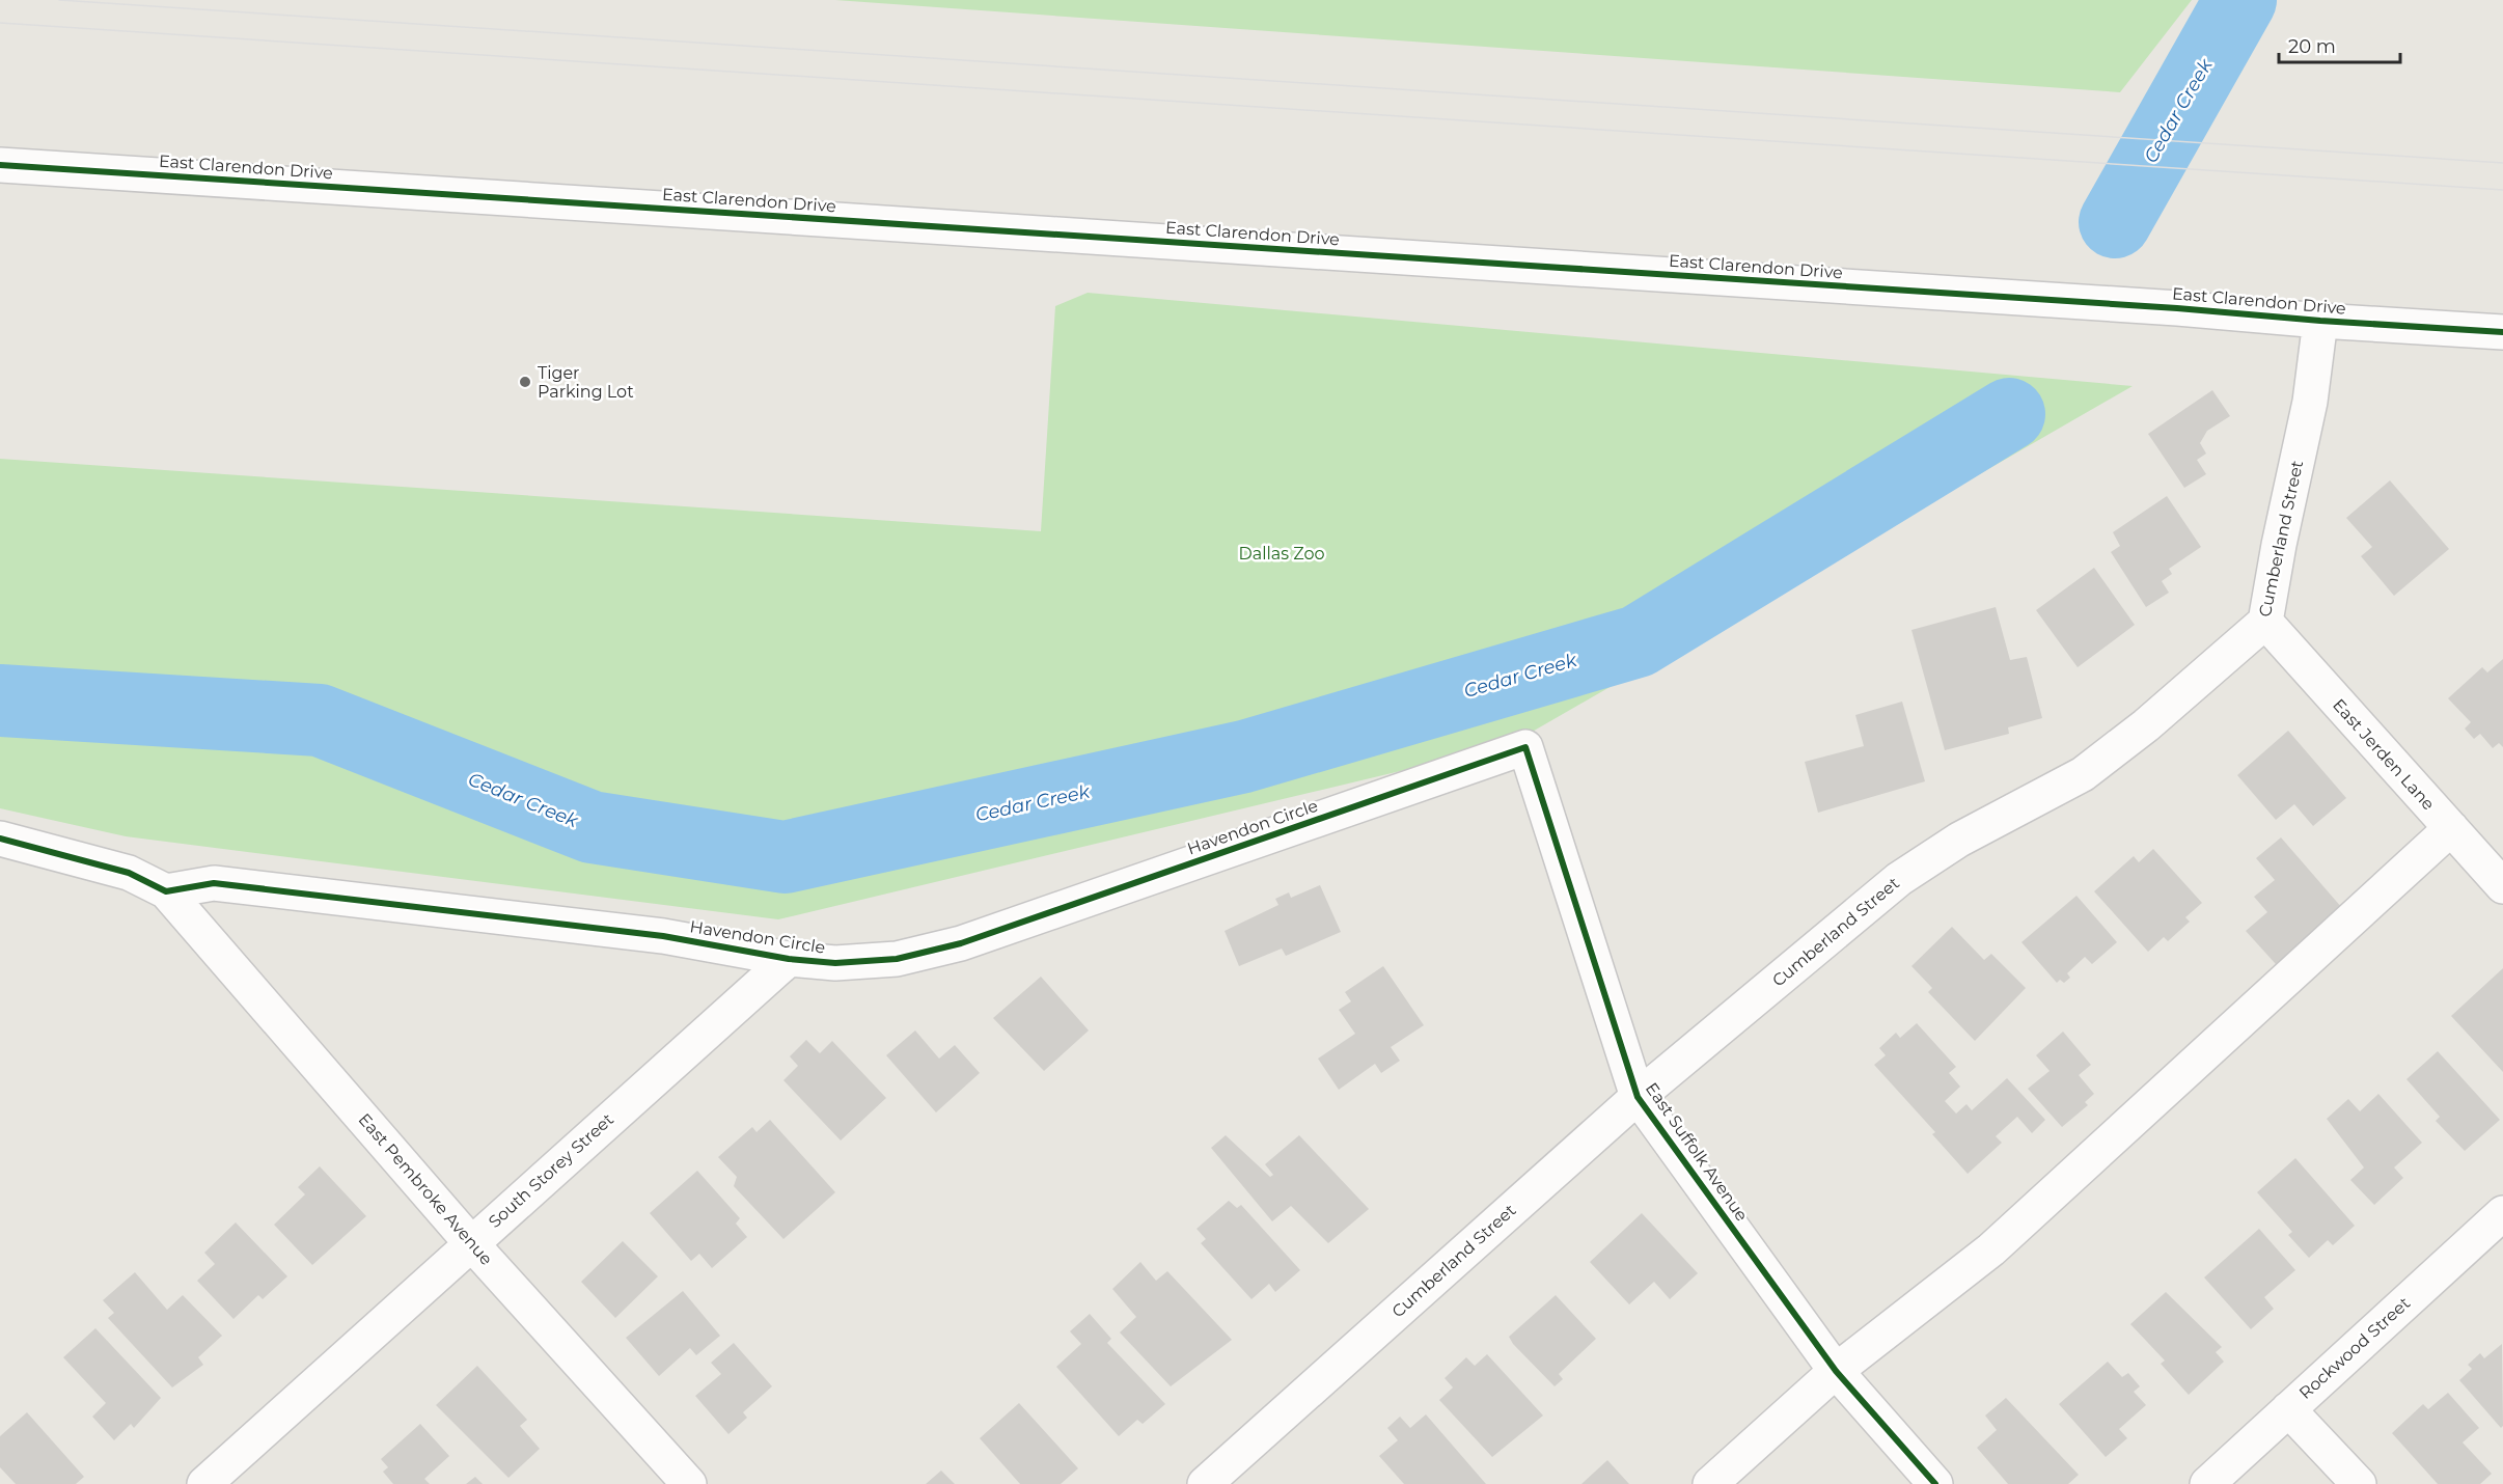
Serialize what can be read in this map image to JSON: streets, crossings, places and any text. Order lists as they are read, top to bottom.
{
  "streets": {
    "street": [
      "East Clarendon Drive",
      "Cumberland Street",
      "East Jerden Lane",
      "Havendon Circle",
      "East Suffolk Avenue",
      "South Storey Street",
      "East Pembroke Avenue",
      "Rockwood Street"
    ]
  },
  "crossings": [
    ["East Clarendon Drive", "Cumberland Street"],
    ["Cumberland Street", "East Jerden Lane"],
    ["Cumberland Street", "East Suffolk Avenue"],
    ["Havendon Circle", "East Suffolk Avenue"],
    ["Havendon Circle", "South Storey Street"],
    ["Havendon Circle", "East Pembroke Avenue"],
    ["South Storey Street", "East Pembroke Avenue"]
  ],
  "water": ["Cedar Creek"],
  "parks": ["Dallas Zoo"],
  "places": ["Tiger Parking Lot"],
  "scale_bar": "20 m"
}
